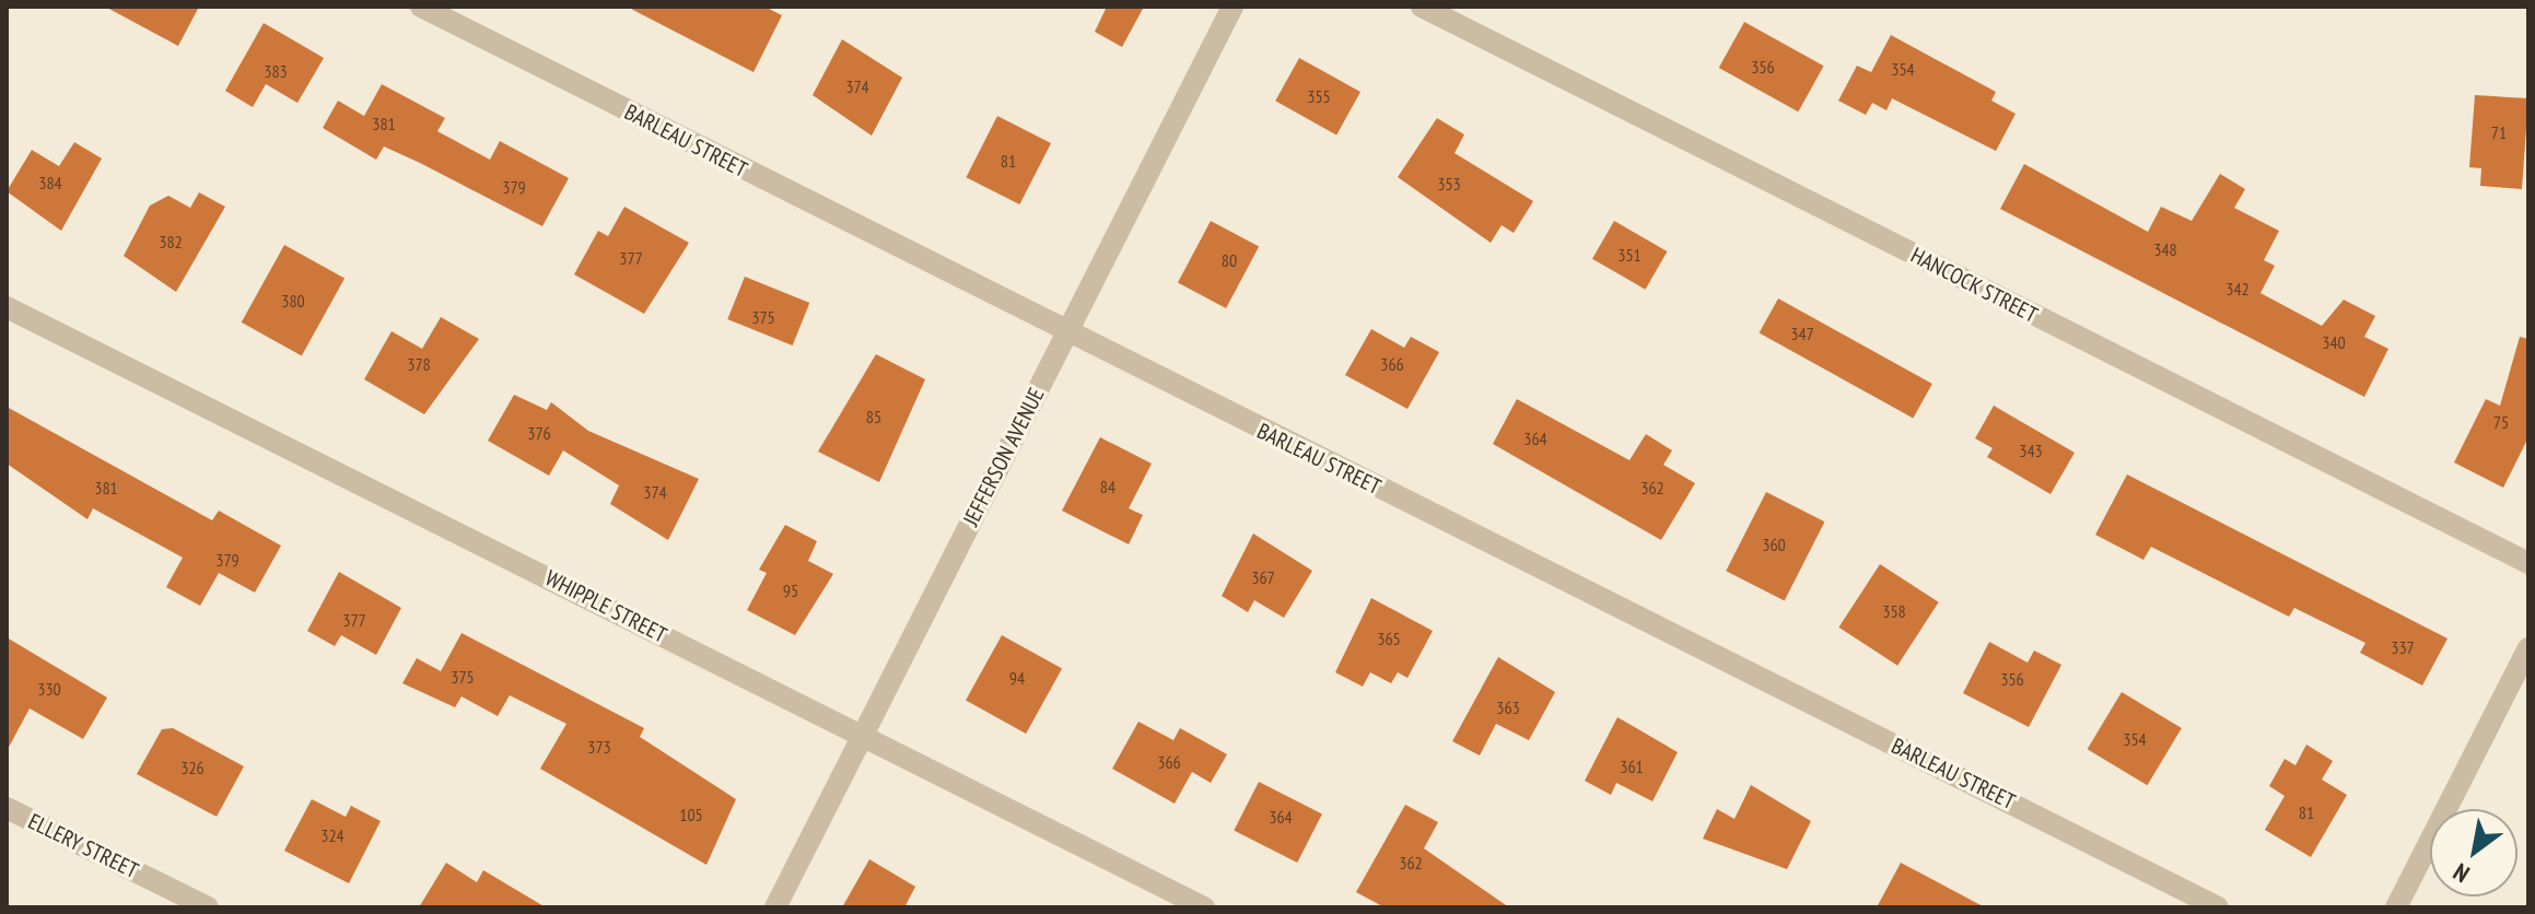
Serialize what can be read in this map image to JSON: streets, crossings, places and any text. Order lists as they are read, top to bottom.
{
  "streets": {
    "street": [
      "BARLEAU STREET",
      "HANCOCK STREET",
      "JEFFERSON AVENUE",
      "WHIPPLE STREET",
      "ELLERY STREET"
    ]
  },
  "crossings": [
    ["BARLEAU STREET", "JEFFERSON AVENUE"],
    ["JEFFERSON AVENUE", "WHIPPLE STREET"]
  ],
  "house_numbers": [
    "356",
    "354",
    "383",
    "374",
    "355",
    "381",
    "71",
    "81",
    "384",
    "353",
    "379",
    "382",
    "348",
    "351",
    "377",
    "80",
    "342",
    "380",
    "375",
    "347",
    "340",
    "378",
    "366",
    "85",
    "75",
    "376",
    "364",
    "343",
    "84",
    "381",
    "362",
    "374",
    "360",
    "379",
    "367",
    "95",
    "358",
    "377",
    "365",
    "337",
    "375",
    "94",
    "356",
    "330",
    "363",
    "354",
    "373",
    "366",
    "361",
    "326",
    "81",
    "105",
    "364",
    "324",
    "362"
  ],
  "north": "bottom left"
}
